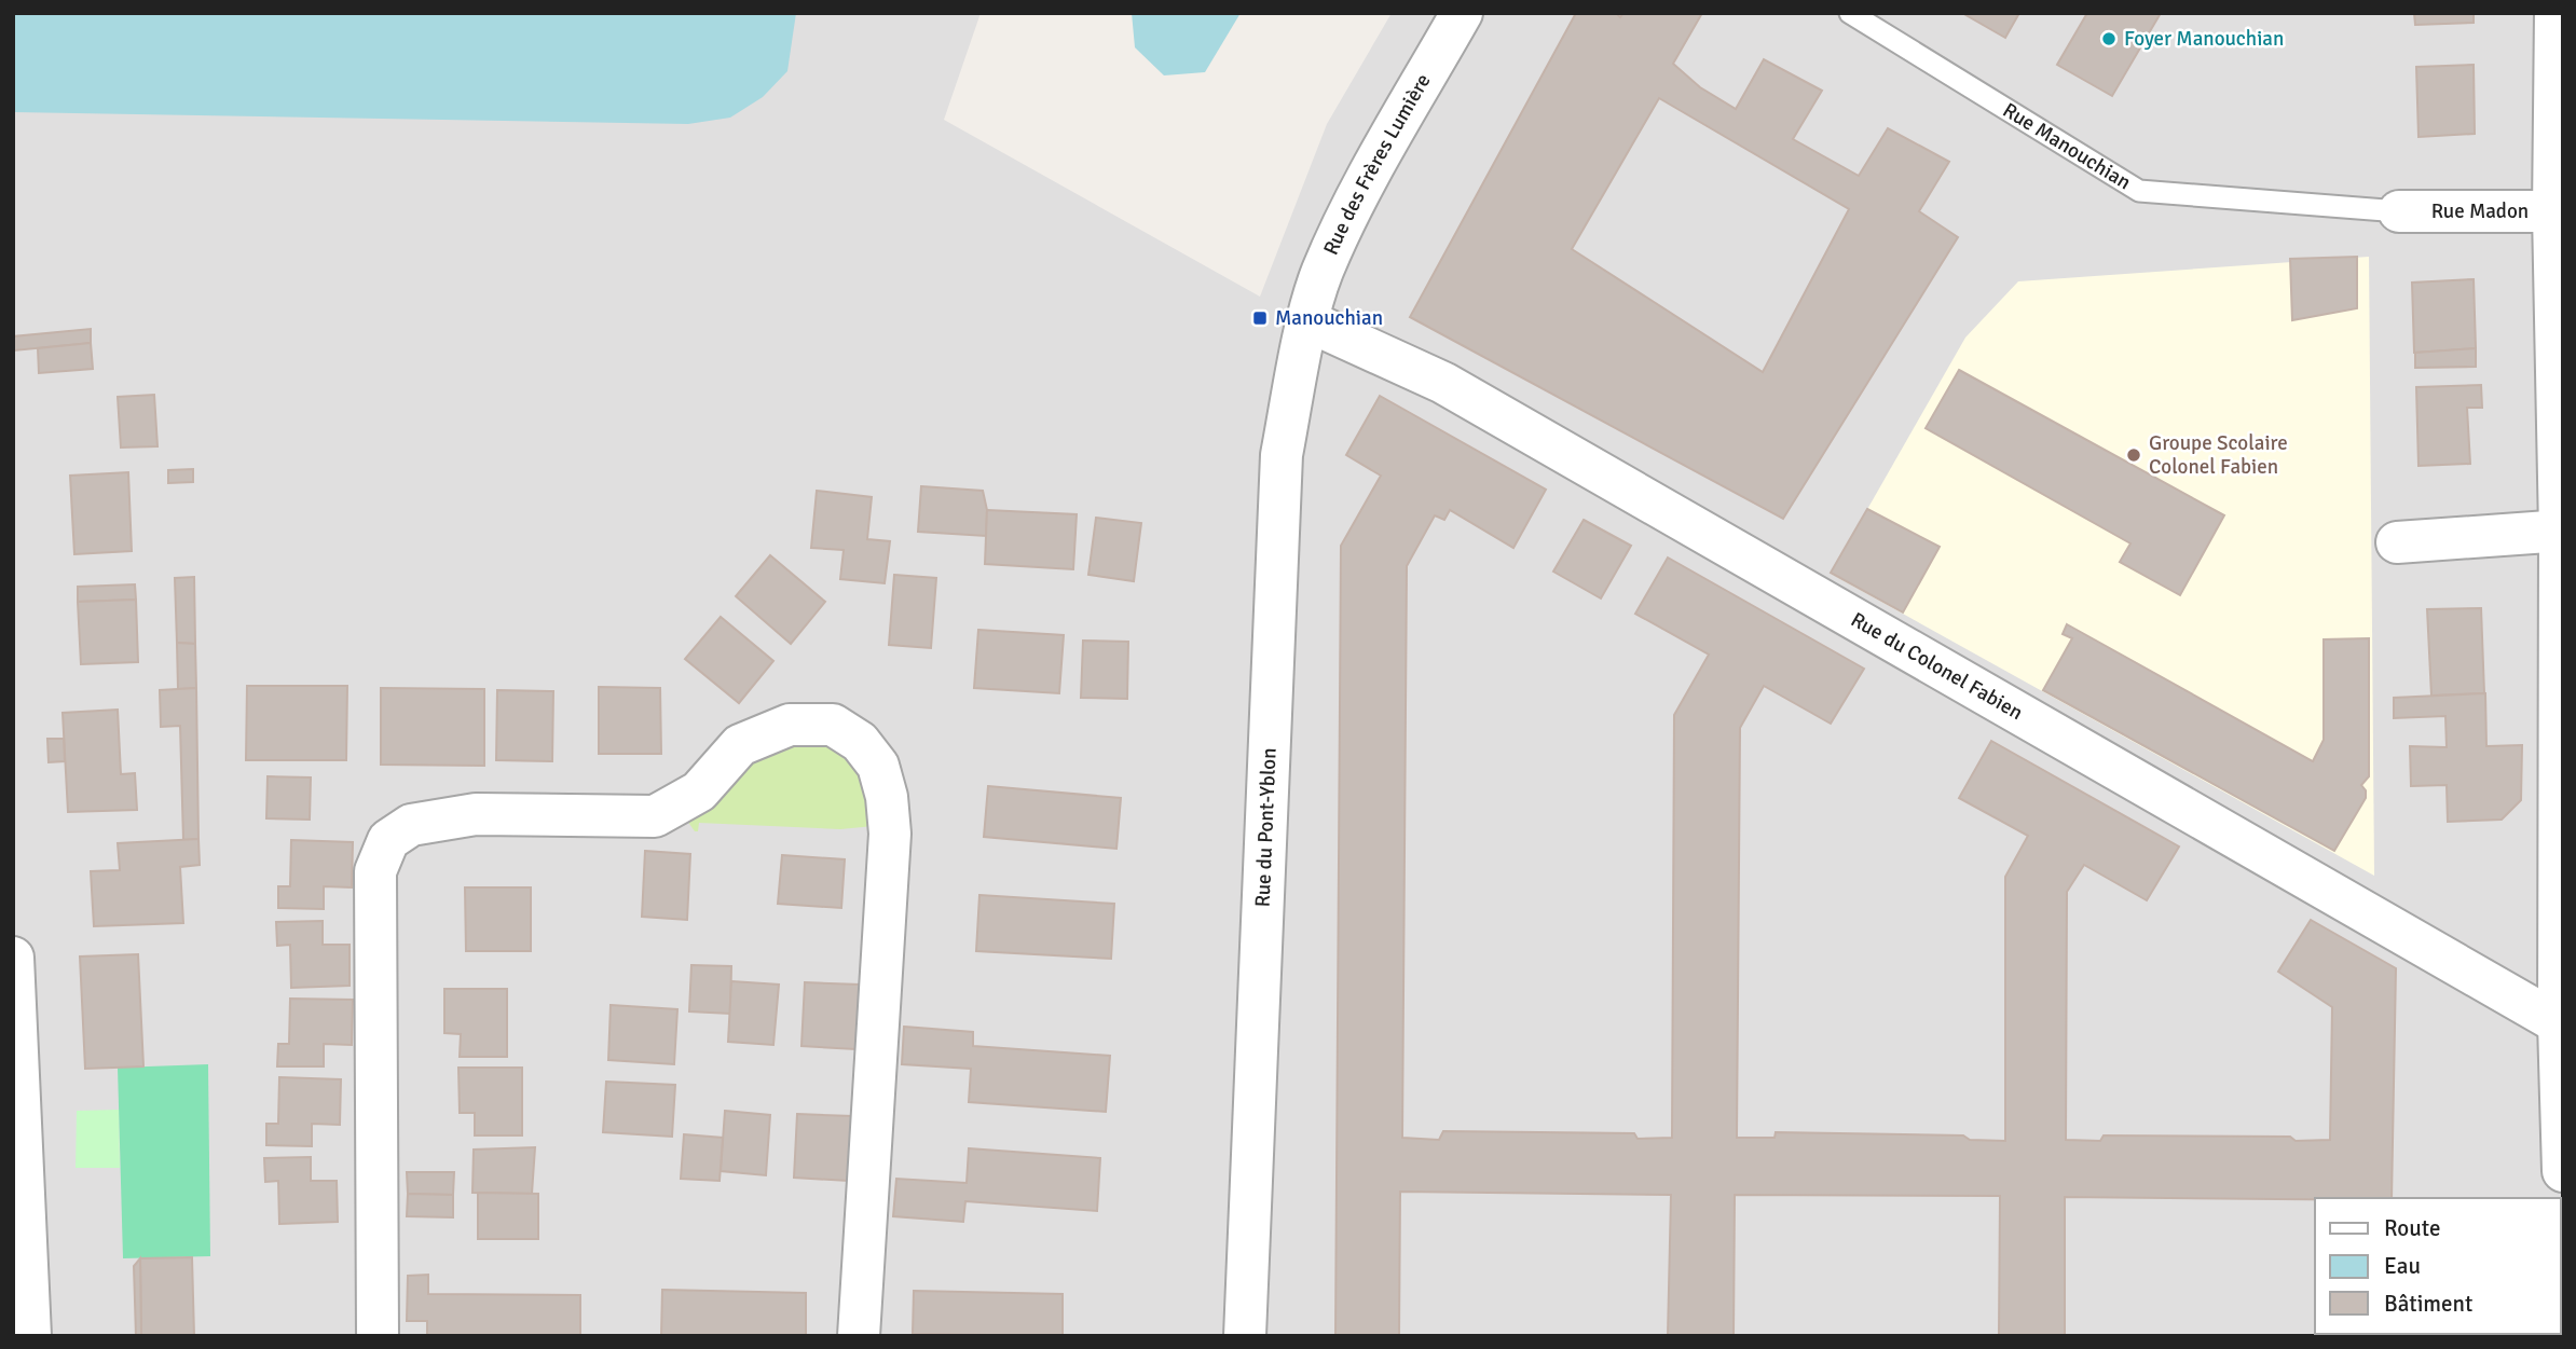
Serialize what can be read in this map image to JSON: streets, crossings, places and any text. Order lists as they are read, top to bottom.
{
  "streets": {
    "street": [
      "Rue des Frères Lumière",
      "Rue Madon",
      "Rue du Colonel Fabien",
      "Rue du Pont-Yblon"
    ],
    "lane": ["Rue Manouchian"]
  },
  "crossings": [
    ["Rue Manouchian", "Rue Madon"],
    ["Rue des Frères Lumière", "Rue du Colonel Fabien"],
    ["Rue des Frères Lumière", "Rue du Pont-Yblon"],
    ["Rue du Colonel Fabien", "Rue du Pont-Yblon"]
  ],
  "places": {
    "other": ["Foyer Manouchian", "Groupe Scolaire Colonel Fabien"],
    "transit": ["Manouchian"]
  },
  "legend": ["Route", "Eau", "Bâtiment"]
}
